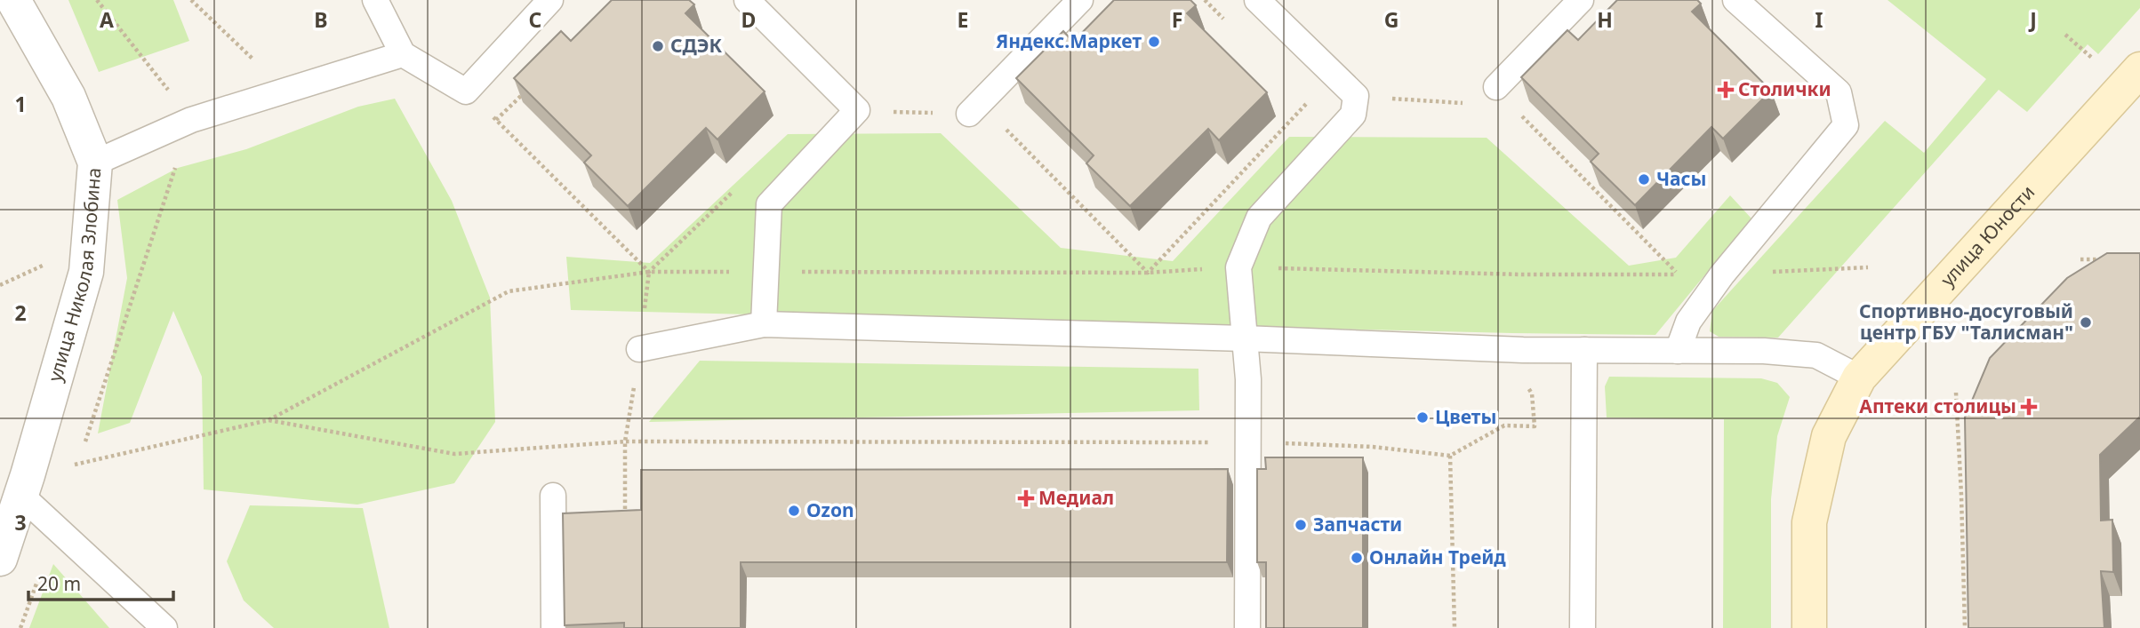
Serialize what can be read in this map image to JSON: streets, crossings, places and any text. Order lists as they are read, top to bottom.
{
  "streets": {
    "street": ["улица Юности", "улица Николая Злобина"]
  },
  "places": {
    "other": [
      "Яндекс.Маркет",
      "СДЭК",
      "Часы",
      "Спортивно-досуговый центр ГБУ \"Талисман\"",
      "Цветы",
      "Ozon",
      "Запчасти",
      "Онлайн Трейд"
    ],
    "health": ["Столички", "Аптеки столицы", "Медиал"]
  },
  "scale_bar": "20 m",
  "grid": {
    "columns": [
      "A",
      "B",
      "C",
      "D",
      "E",
      "F",
      "G",
      "H",
      "I",
      "J"
    ],
    "rows": ["1", "2", "3"]
  }
}
